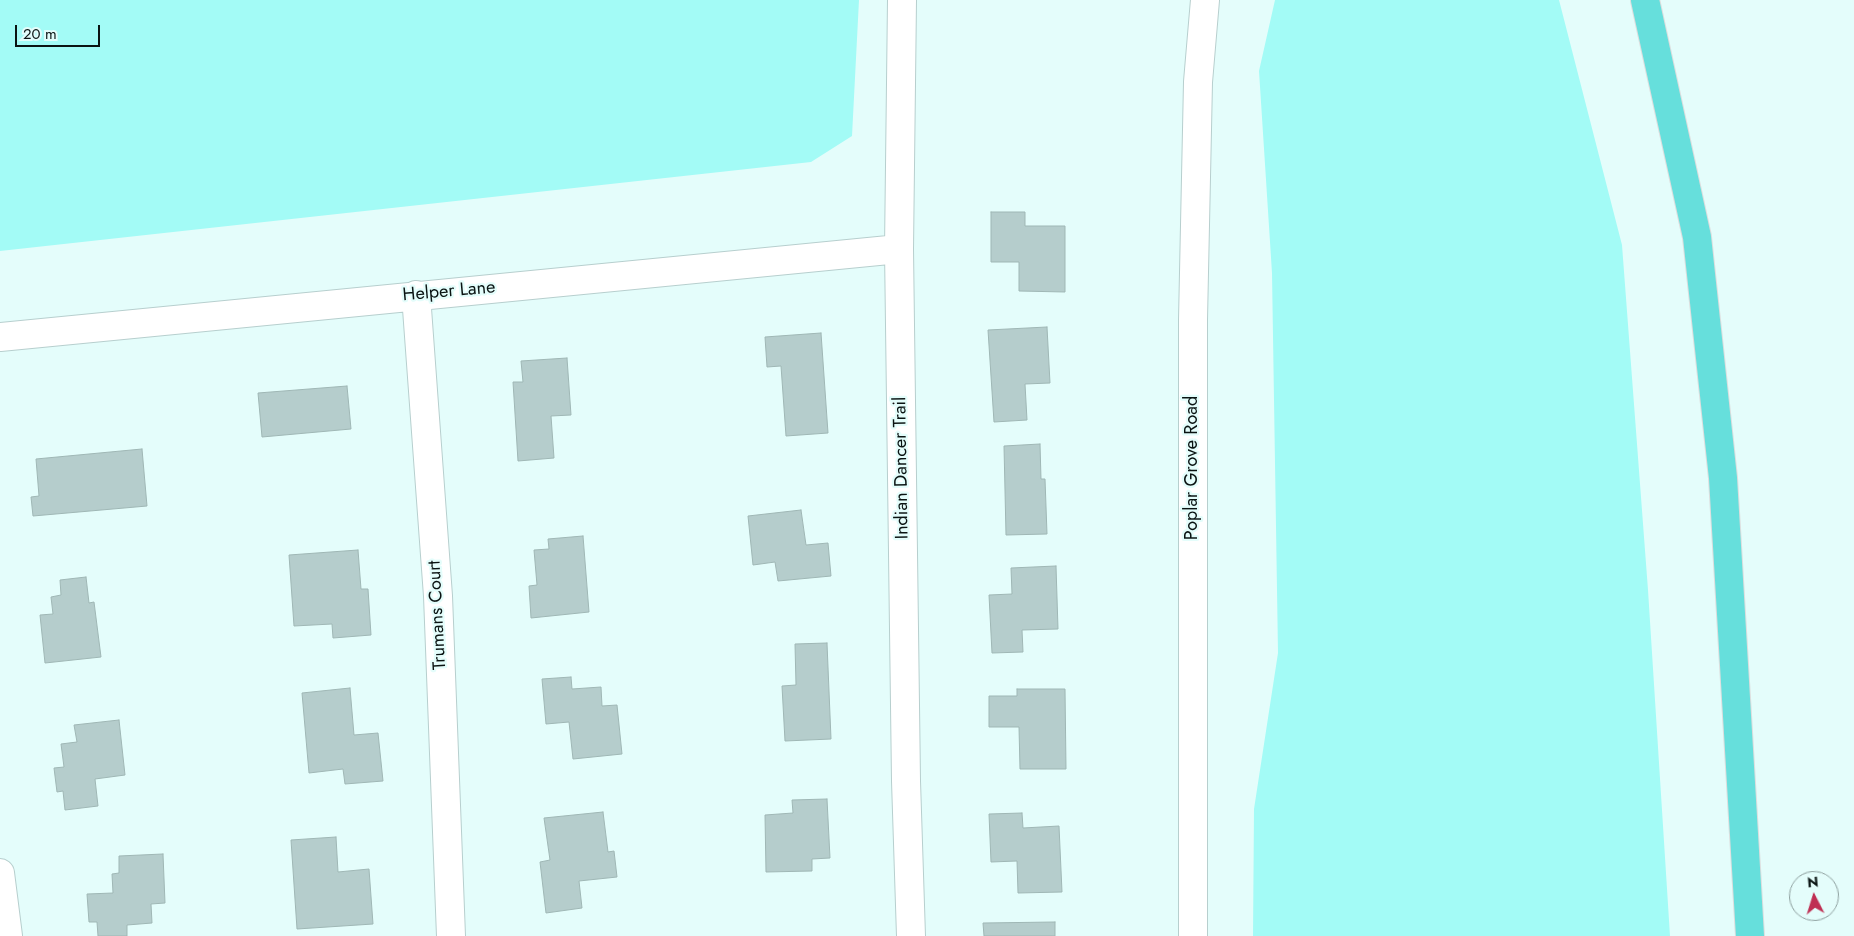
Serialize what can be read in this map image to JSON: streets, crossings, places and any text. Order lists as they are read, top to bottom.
{
  "streets": {
    "street": [
      "Helper Lane",
      "Indian Dancer Trail",
      "Poplar Grove Road",
      "Trumans Court"
    ]
  },
  "crossings": [
    ["Helper Lane", "Indian Dancer Trail"],
    ["Helper Lane", "Trumans Court"]
  ],
  "scale_bar": "20 m",
  "north": "top"
}
